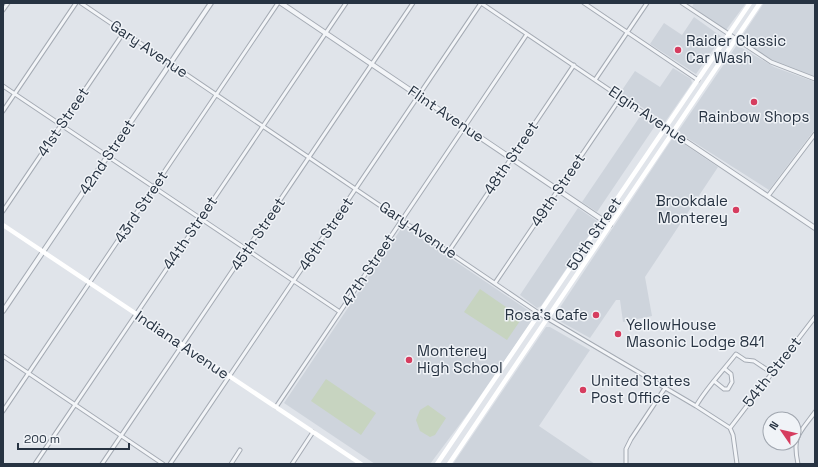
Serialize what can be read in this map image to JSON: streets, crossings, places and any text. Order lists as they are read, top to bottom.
{
  "streets": {
    "main road": ["50th Street", "Indiana Avenue"],
    "street": [
      "Gary Avenue",
      "Flint Avenue",
      "Elgin Avenue",
      "41st Street",
      "42nd Street",
      "48th Street",
      "49th Street",
      "43rd Street",
      "44th Street",
      "45th Street",
      "46th Street",
      "47th Street",
      "54th Street"
    ]
  },
  "crossings": [
    ["Gary Avenue", "41st Street"],
    ["Gary Avenue", "42nd Street"],
    ["Gary Avenue", "48th Street"],
    ["Gary Avenue", "49th Street"],
    ["Gary Avenue", "43rd Street"],
    ["Gary Avenue", "44th Street"],
    ["Gary Avenue", "45th Street"],
    ["Gary Avenue", "46th Street"],
    ["Gary Avenue", "50th Street"],
    ["Gary Avenue", "47th Street"],
    ["Gary Avenue", "54th Street"],
    ["Flint Avenue", "48th Street"],
    ["Flint Avenue", "49th Street"],
    ["Flint Avenue", "43rd Street"],
    ["Flint Avenue", "44th Street"],
    ["Flint Avenue", "45th Street"],
    ["Flint Avenue", "46th Street"],
    ["Flint Avenue", "50th Street"],
    ["Flint Avenue", "47th Street"],
    ["Elgin Avenue", "48th Street"],
    ["Elgin Avenue", "49th Street"],
    ["Elgin Avenue", "46th Street"],
    ["Elgin Avenue", "50th Street"],
    ["Elgin Avenue", "47th Street"],
    ["42nd Street", "Indiana Avenue"],
    ["43rd Street", "Indiana Avenue"],
    ["44th Street", "Indiana Avenue"],
    ["45th Street", "Indiana Avenue"],
    ["46th Street", "Indiana Avenue"],
    ["47th Street", "Indiana Avenue"]
  ],
  "places": [
    "Raider Classic Car Wash",
    "Rainbow Shops",
    "Brookdale Monterey",
    "Rosa's Cafe",
    "YellowHouse Masonic Lodge 841",
    "Monterey High School",
    "United States Post Office"
  ],
  "scale_bar": "200 m",
  "north": "top left"
}
